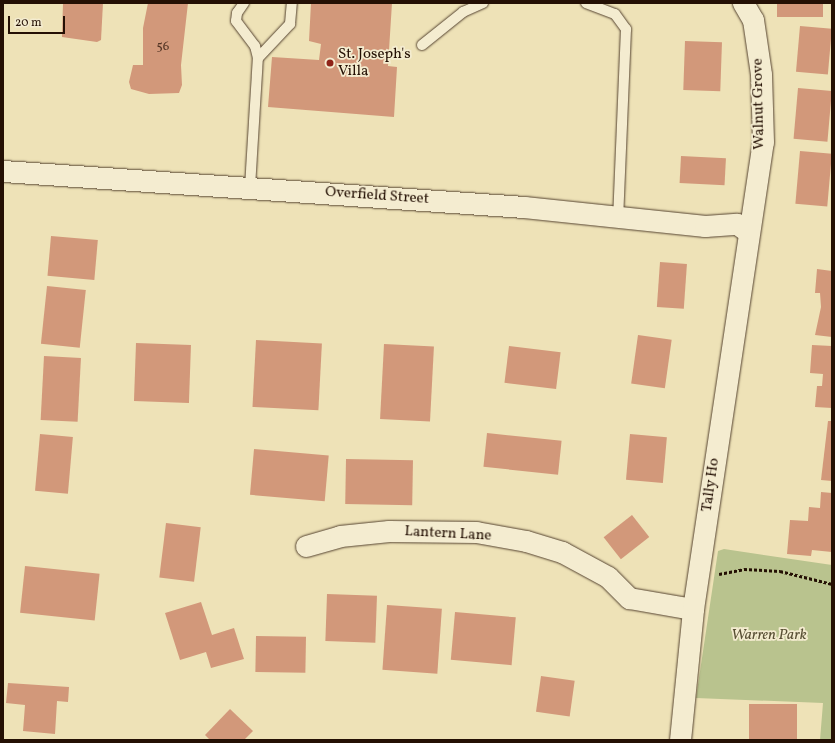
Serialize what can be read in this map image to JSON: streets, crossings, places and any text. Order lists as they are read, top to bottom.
{
  "streets": {
    "street": [
      "Walnut Grove",
      "Overfield Street",
      "Tally Ho",
      "Lantern Lane"
    ]
  },
  "crossings": [
    ["Walnut Grove", "Overfield Street"],
    ["Walnut Grove", "Tally Ho"],
    ["Overfield Street", "Tally Ho"],
    ["Tally Ho", "Lantern Lane"]
  ],
  "parks": ["Warren Park"],
  "places": ["St. Joseph's Villa"],
  "house_numbers": ["56"],
  "scale_bar": "20 m"
}
